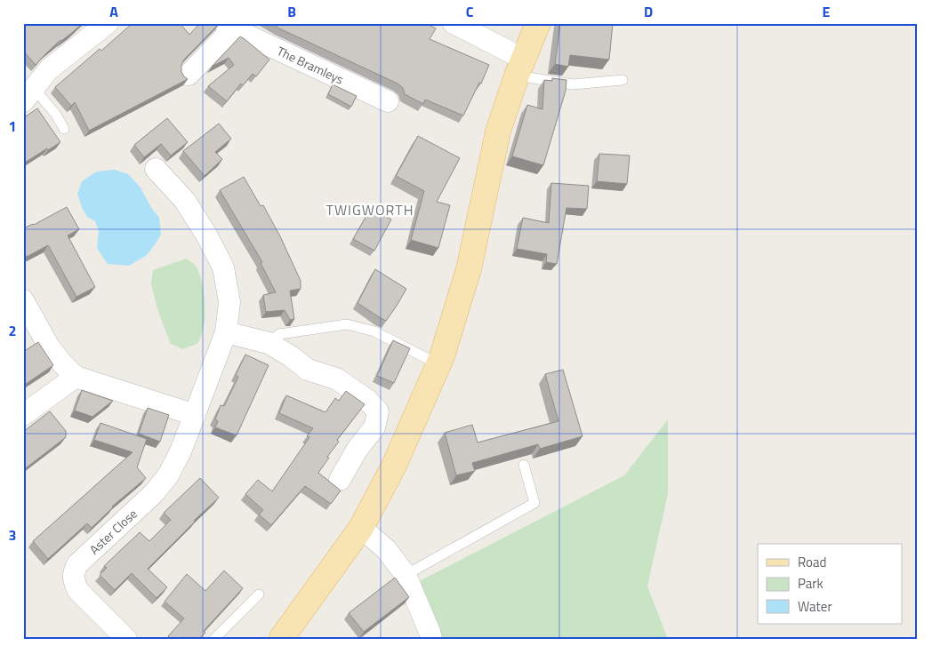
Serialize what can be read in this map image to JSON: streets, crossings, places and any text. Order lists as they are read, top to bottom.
{
  "streets": {
    "street": ["The Bramleys", "Aster Close"]
  },
  "districts": ["TWIGWORTH"],
  "legend": ["Road", "Park", "Water"],
  "grid": {
    "columns": [
      "A",
      "B",
      "C",
      "D",
      "E"
    ],
    "rows": ["1", "2", "3"]
  }
}
